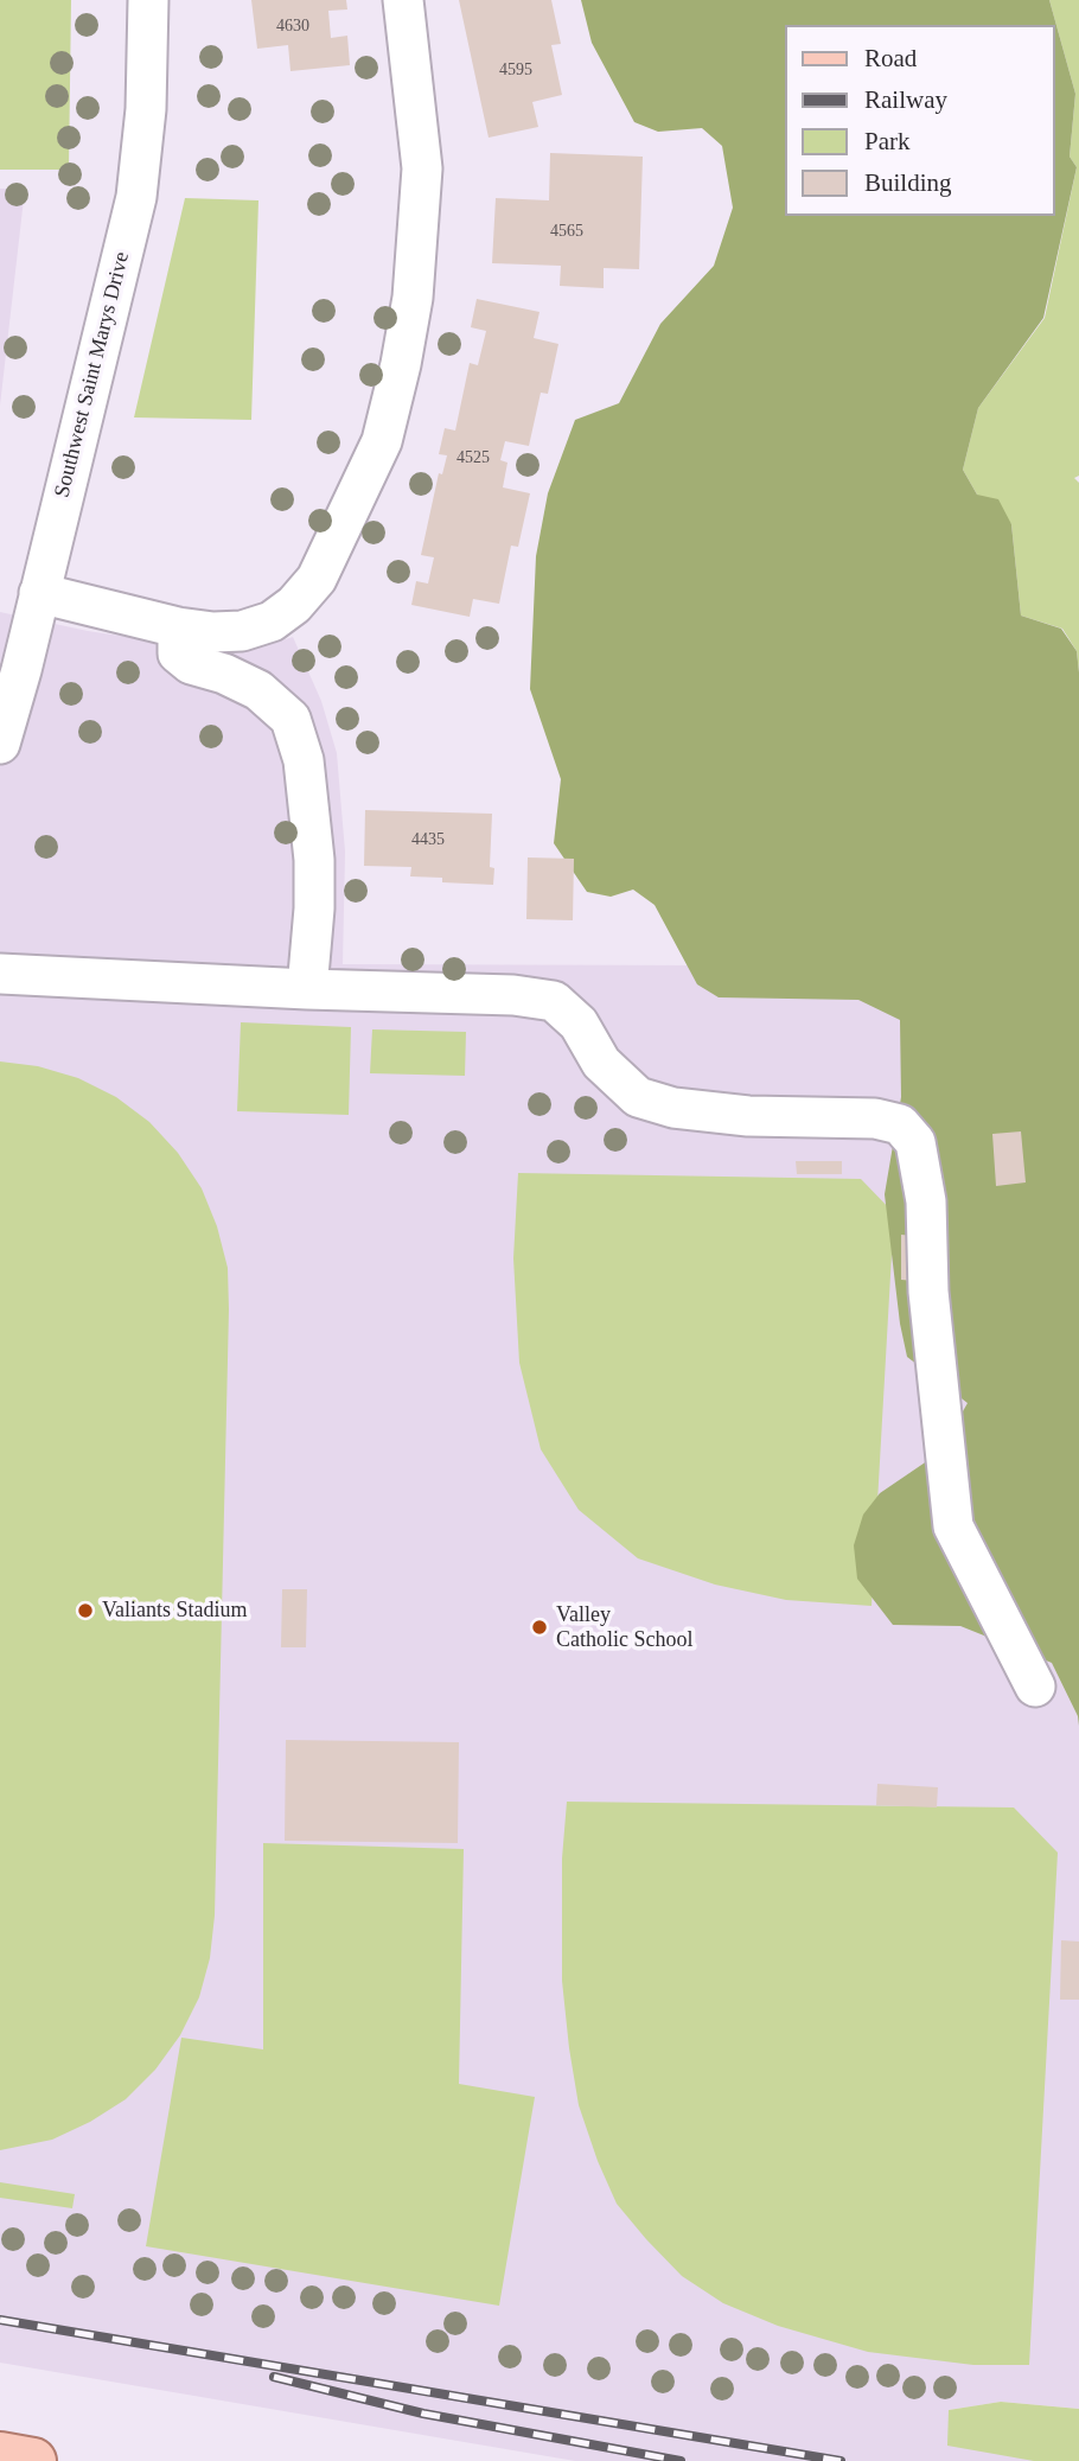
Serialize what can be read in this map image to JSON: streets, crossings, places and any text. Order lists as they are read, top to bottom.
{
  "streets": {
    "street": ["Southwest Saint Marys Drive"]
  },
  "places": ["Valiants Stadium", "Valley Catholic School"],
  "house_numbers": [
    "4630",
    "4595",
    "4565",
    "4525",
    "4435"
  ],
  "legend": [
    "Road",
    "Railway",
    "Park",
    "Building"
  ]
}
